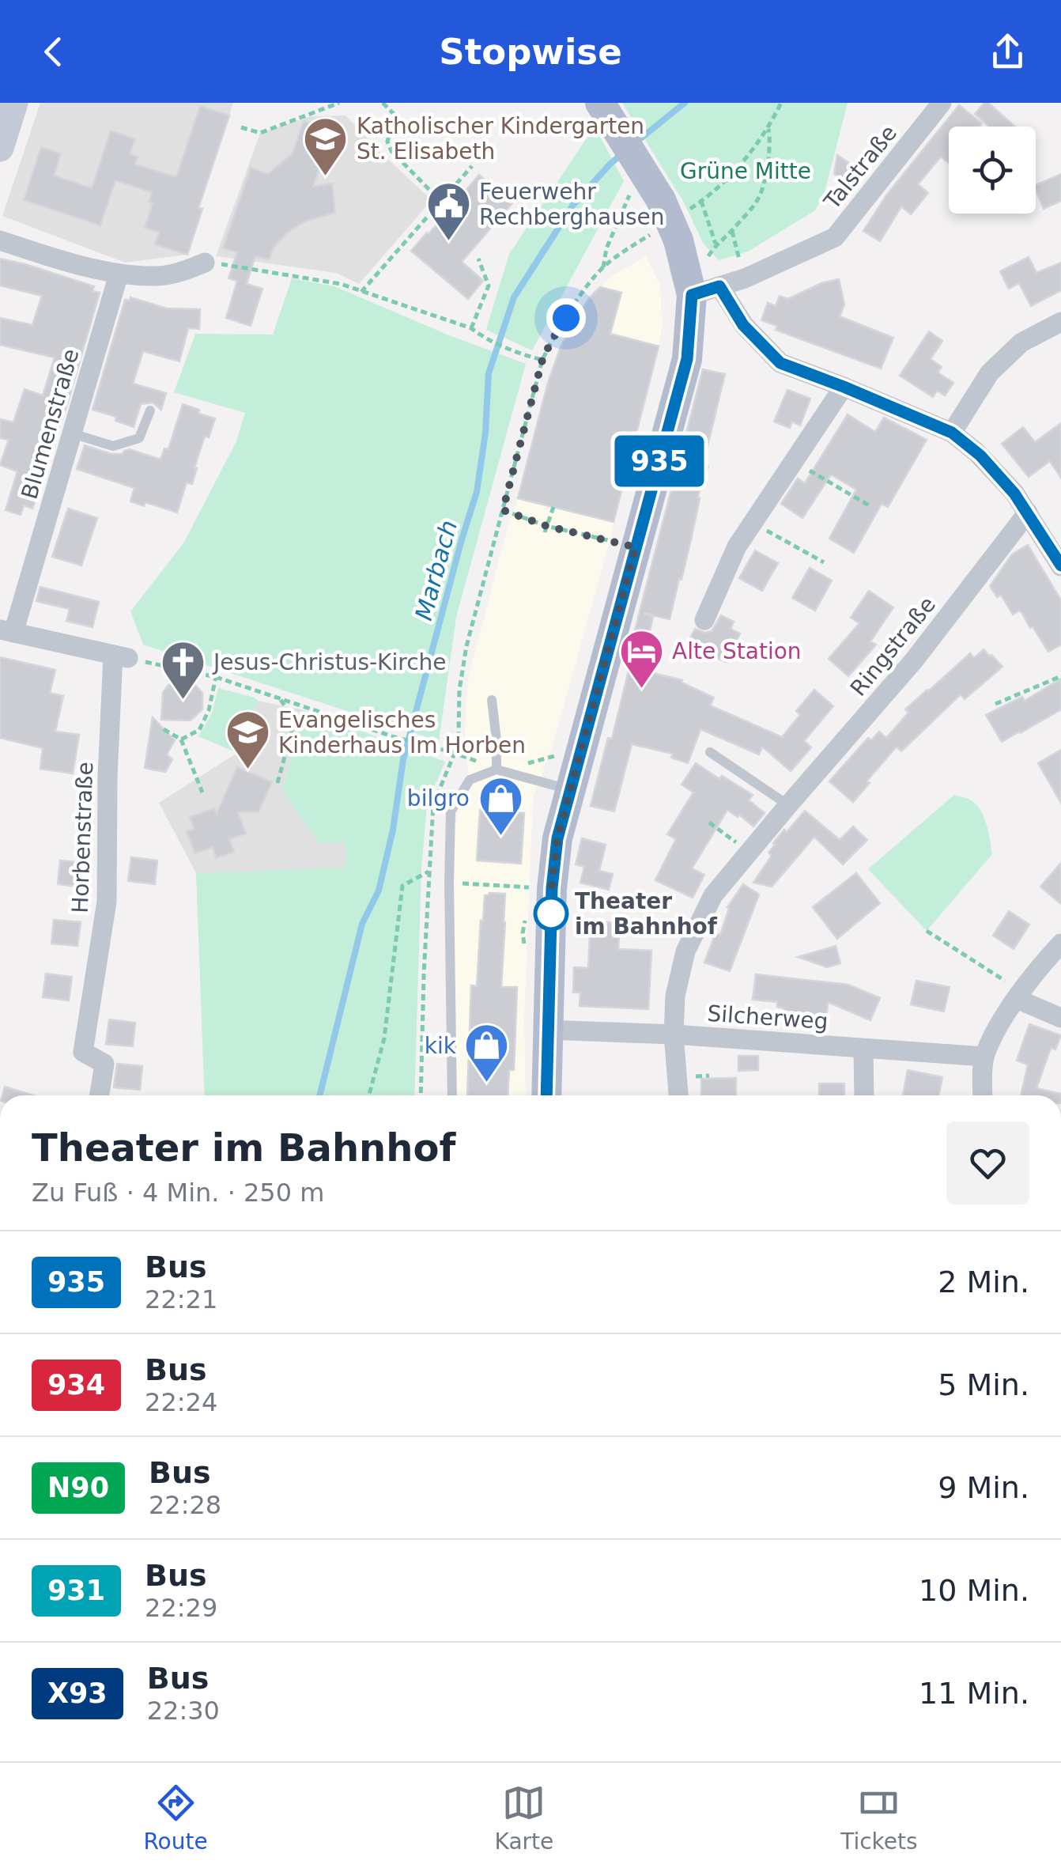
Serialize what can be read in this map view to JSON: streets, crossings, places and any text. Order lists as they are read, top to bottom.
{
  "streets": {
    "street": [
      "Talstraße",
      "Blumenstraße",
      "Ringstraße",
      "Horbenstraße",
      "Silcherweg"
    ]
  },
  "crossings": [
    ["Ringstraße", "Silcherweg"]
  ],
  "water": ["Marbach"],
  "parks": ["Grüne Mitte"],
  "places": {
    "school or university": ["Katholischer Kindergarten St. Elisabeth", "Evangelisches Kinderhaus Im Horben"],
    "public building": ["Feuerwehr Rechberghausen"],
    "hotel": ["Alte Station"],
    "church": ["Jesus-Christus-Kirche"],
    "shop": ["bilgro", "kik"],
    "other": ["Theater im Bahnhof"]
  },
  "lines": ["bus line 935"],
  "page": {
    "header": "Stopwise",
    "on_map": "935",
    "heading": ["Theater im Bahnhof", "Zu Fuß · 4 Min. · 250 m"],
    "list": [
      {
        "mark": "935",
        "name": "Bus",
        "note": "22:21",
        "value": "2 Min."
      },
      {
        "mark": "934",
        "name": "Bus",
        "note": "22:24",
        "value": "5 Min."
      },
      {
        "mark": "N90",
        "name": "Bus",
        "note": "22:28",
        "value": "9 Min."
      },
      {
        "mark": "931",
        "name": "Bus",
        "note": "22:29",
        "value": "10 Min."
      },
      {
        "mark": "X93",
        "name": "Bus",
        "note": "22:30",
        "value": "11 Min."
      }
    ],
    "tabs": ["Route", "Karte", "Tickets"]
  }
}
